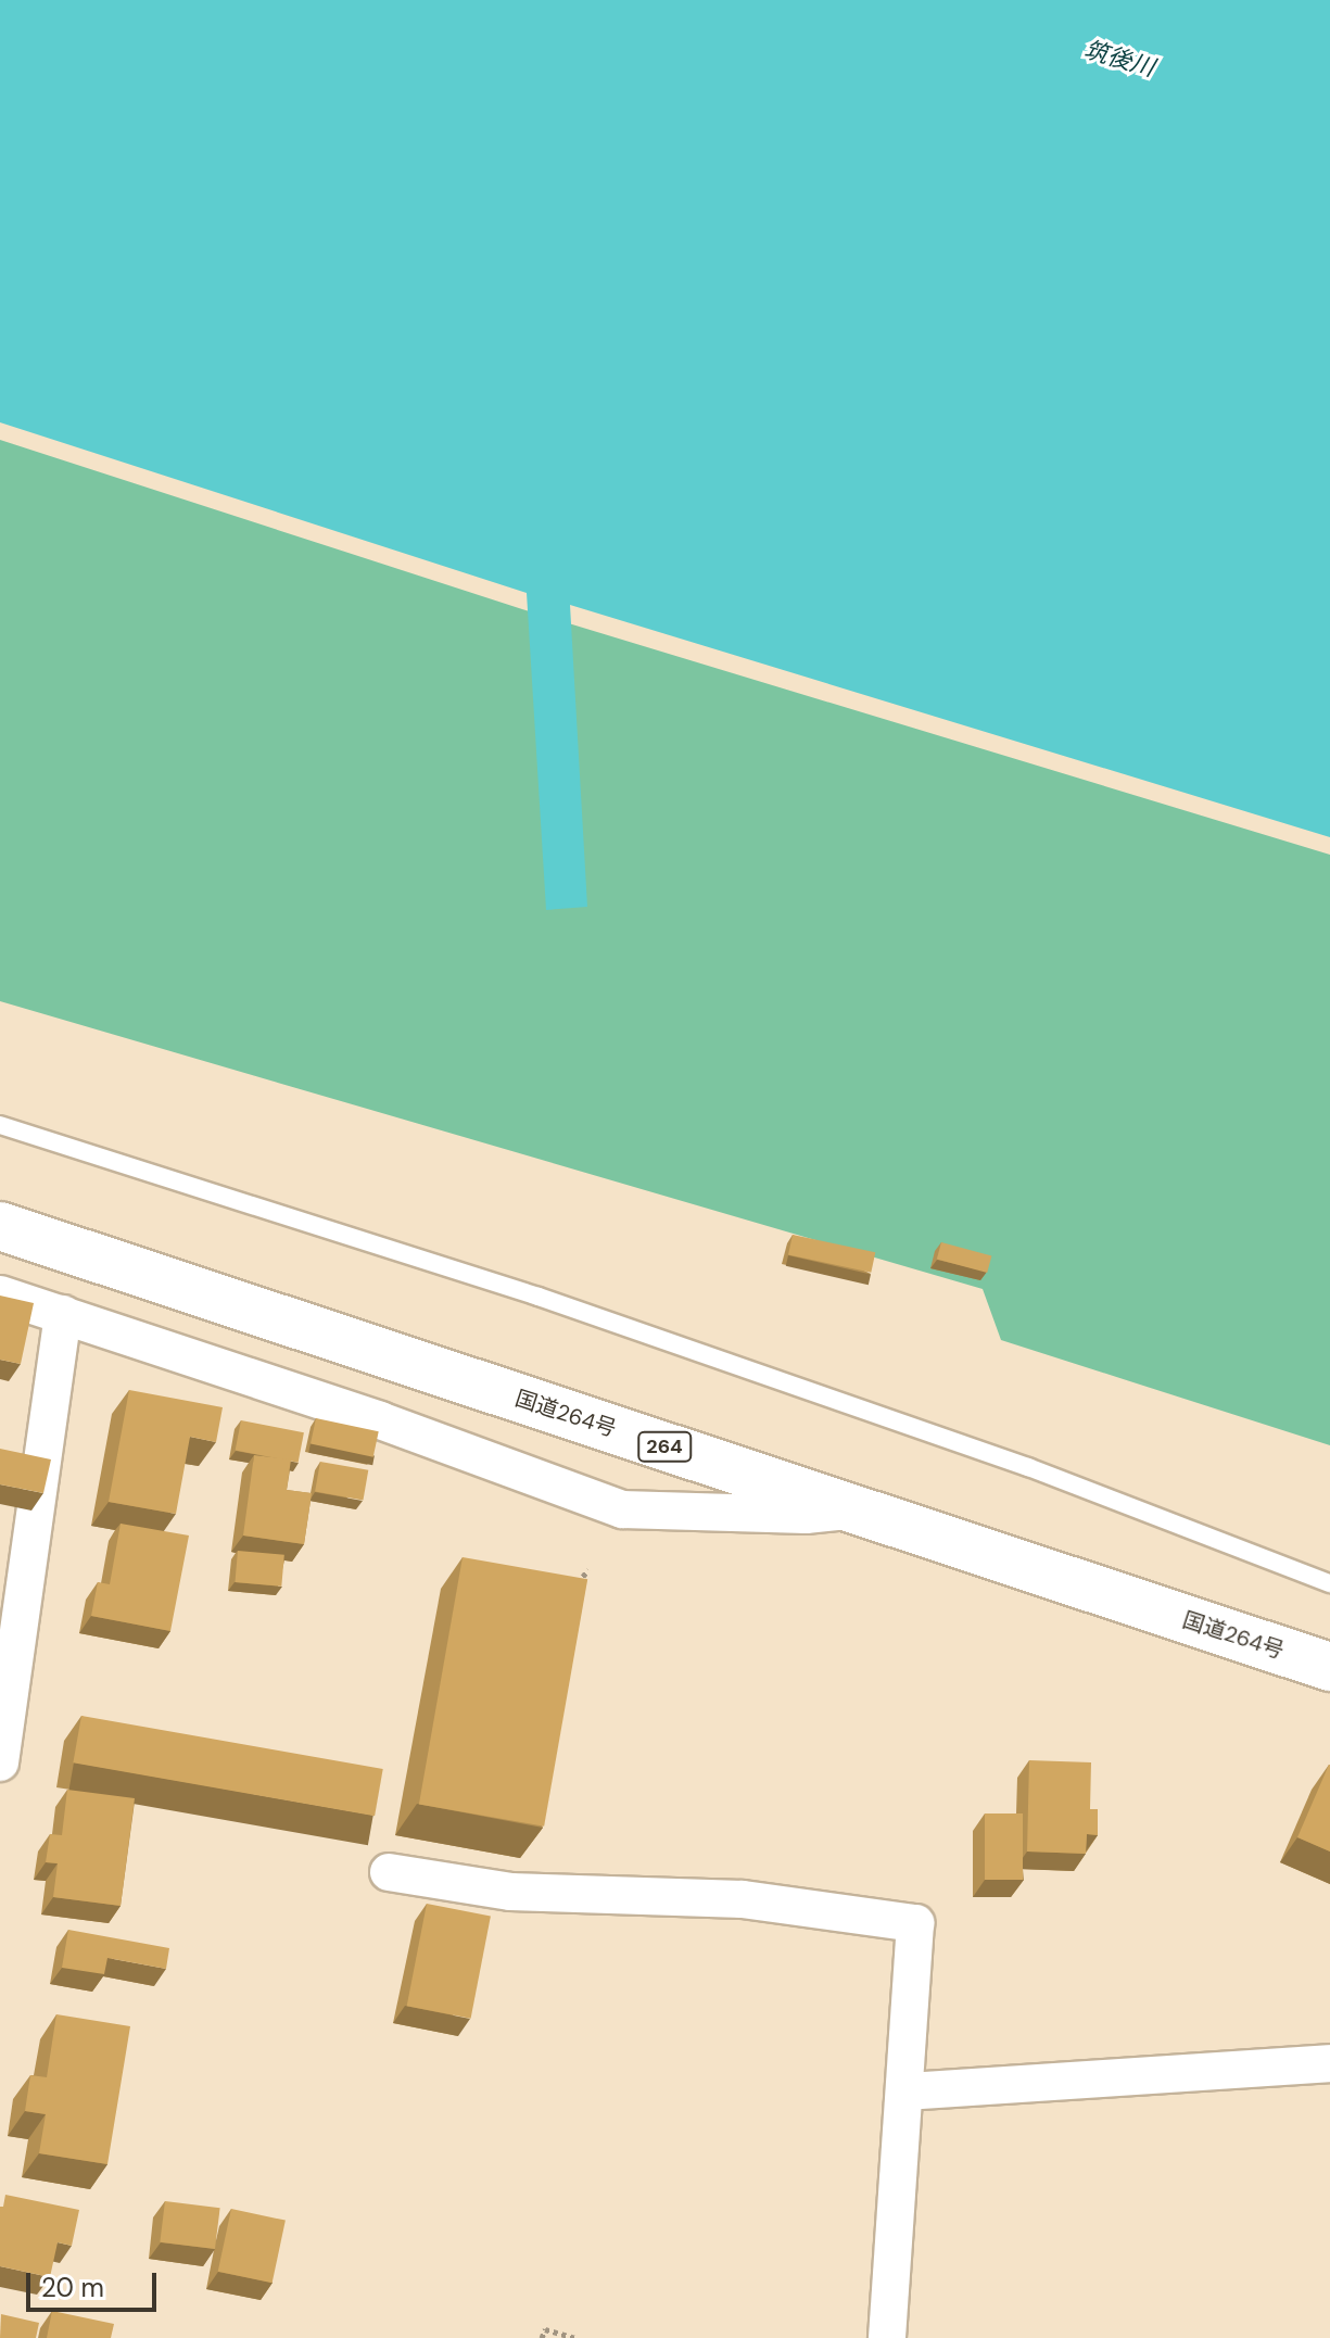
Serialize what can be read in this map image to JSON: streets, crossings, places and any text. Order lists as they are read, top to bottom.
{
  "streets": {
    "highway": ["国道264号", "264"]
  },
  "water": ["筑後川"],
  "scale_bar": "20 m"
}
